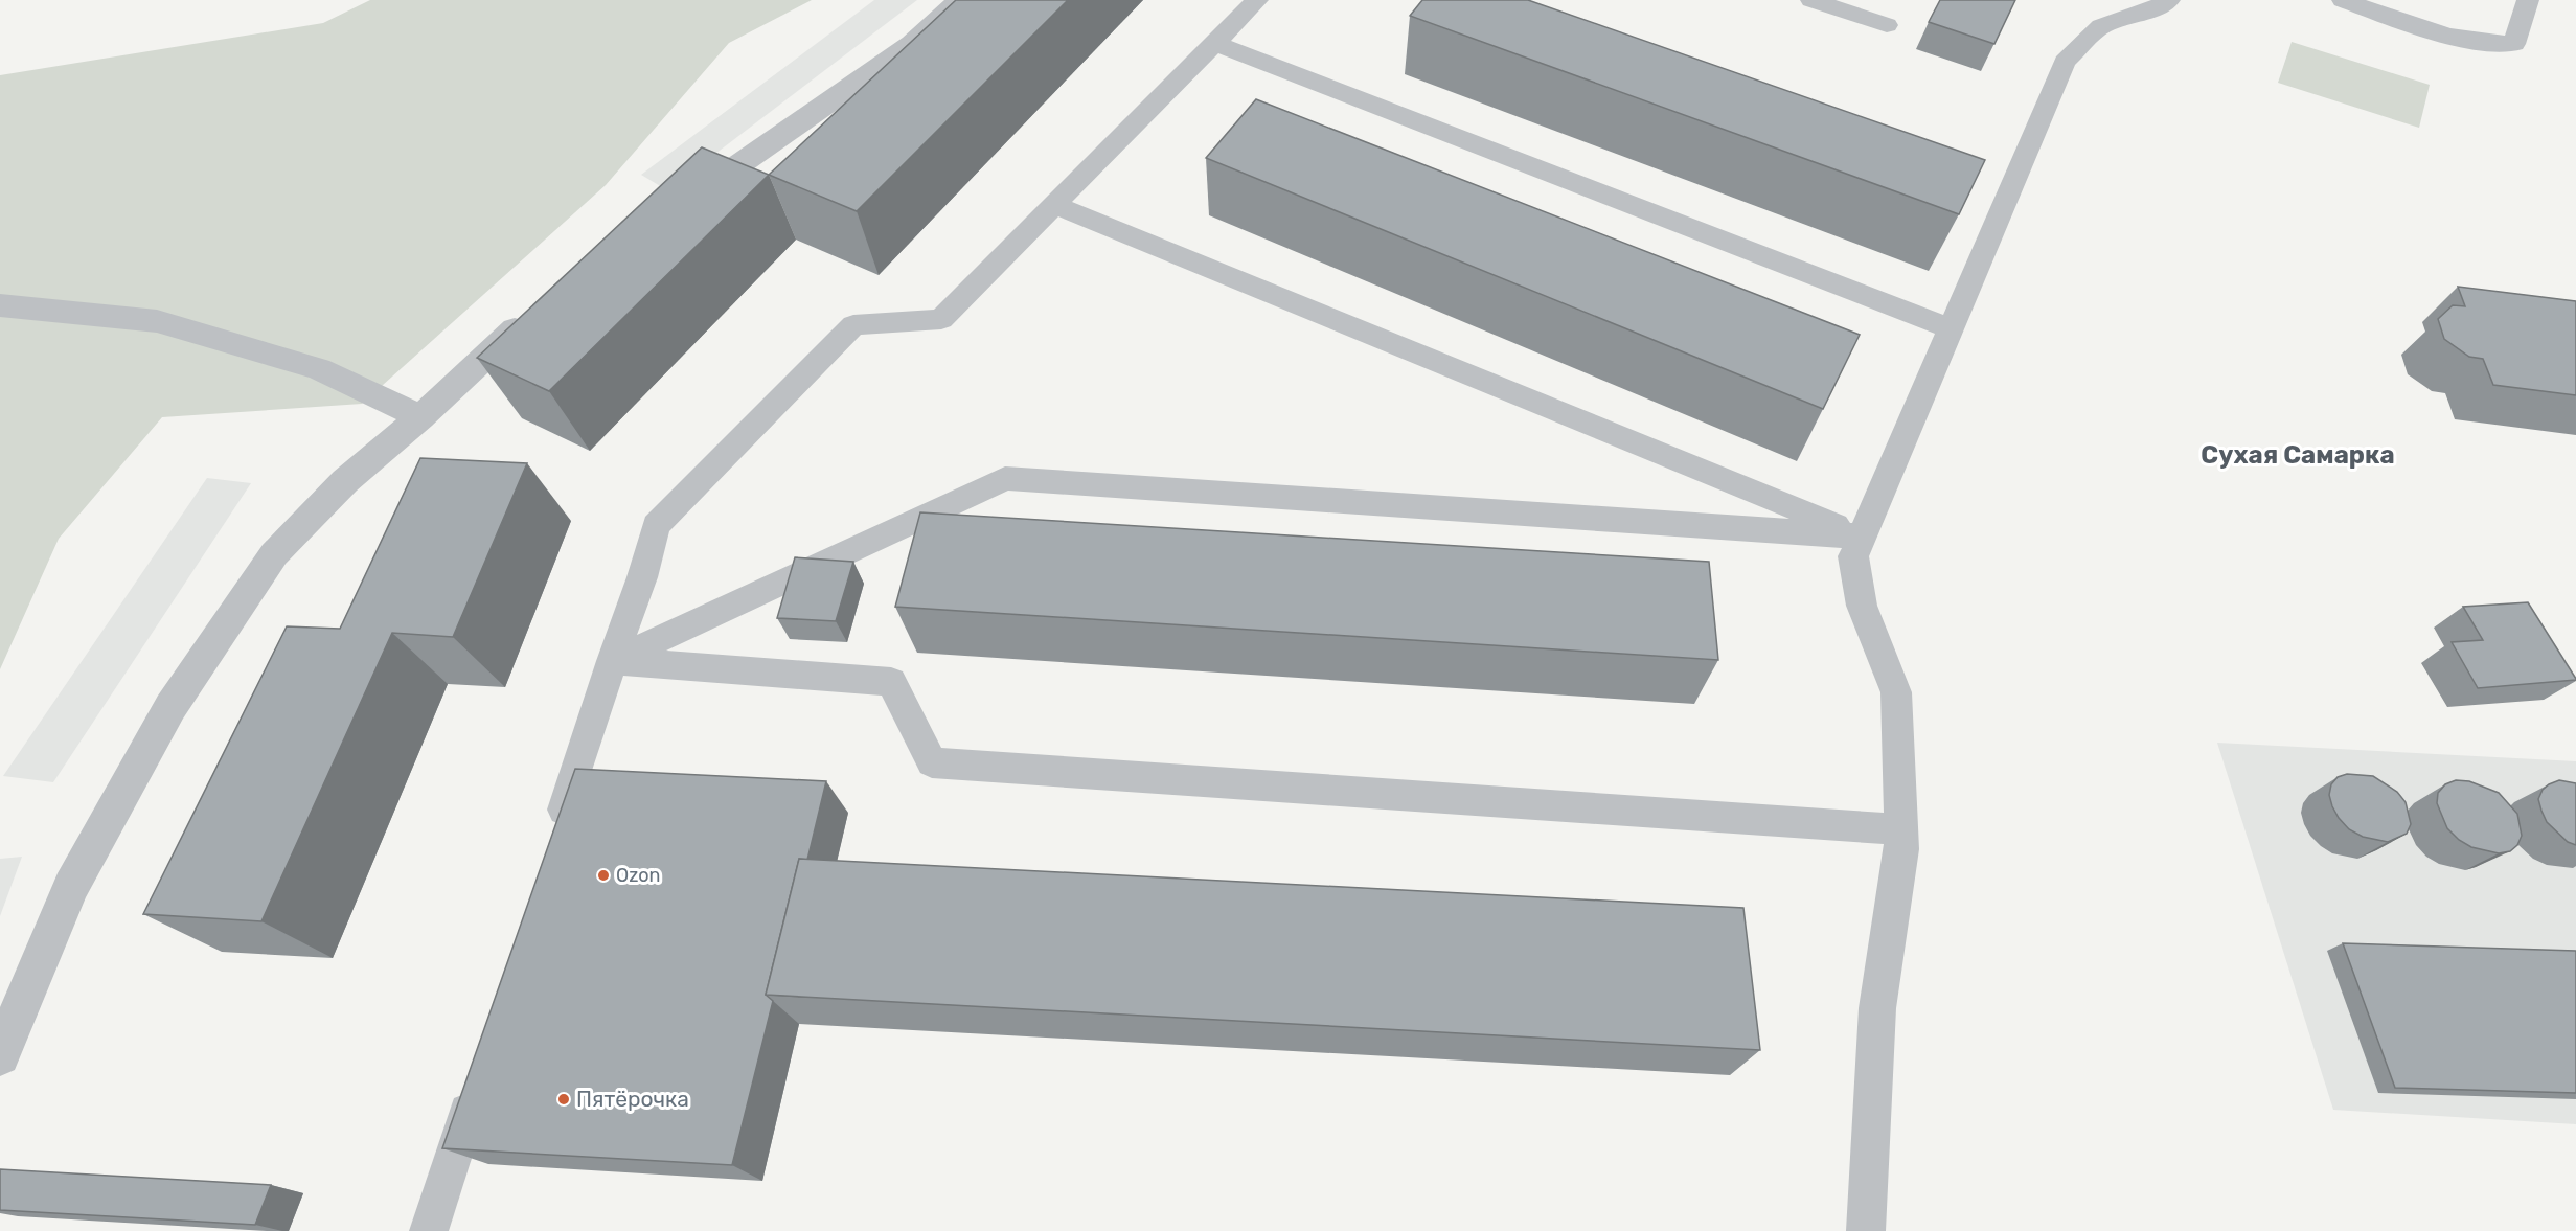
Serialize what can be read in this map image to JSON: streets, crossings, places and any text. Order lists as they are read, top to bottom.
{
  "districts": ["Сухая Самарка"],
  "places": ["Ozon", "Пятёрочка"]
}
